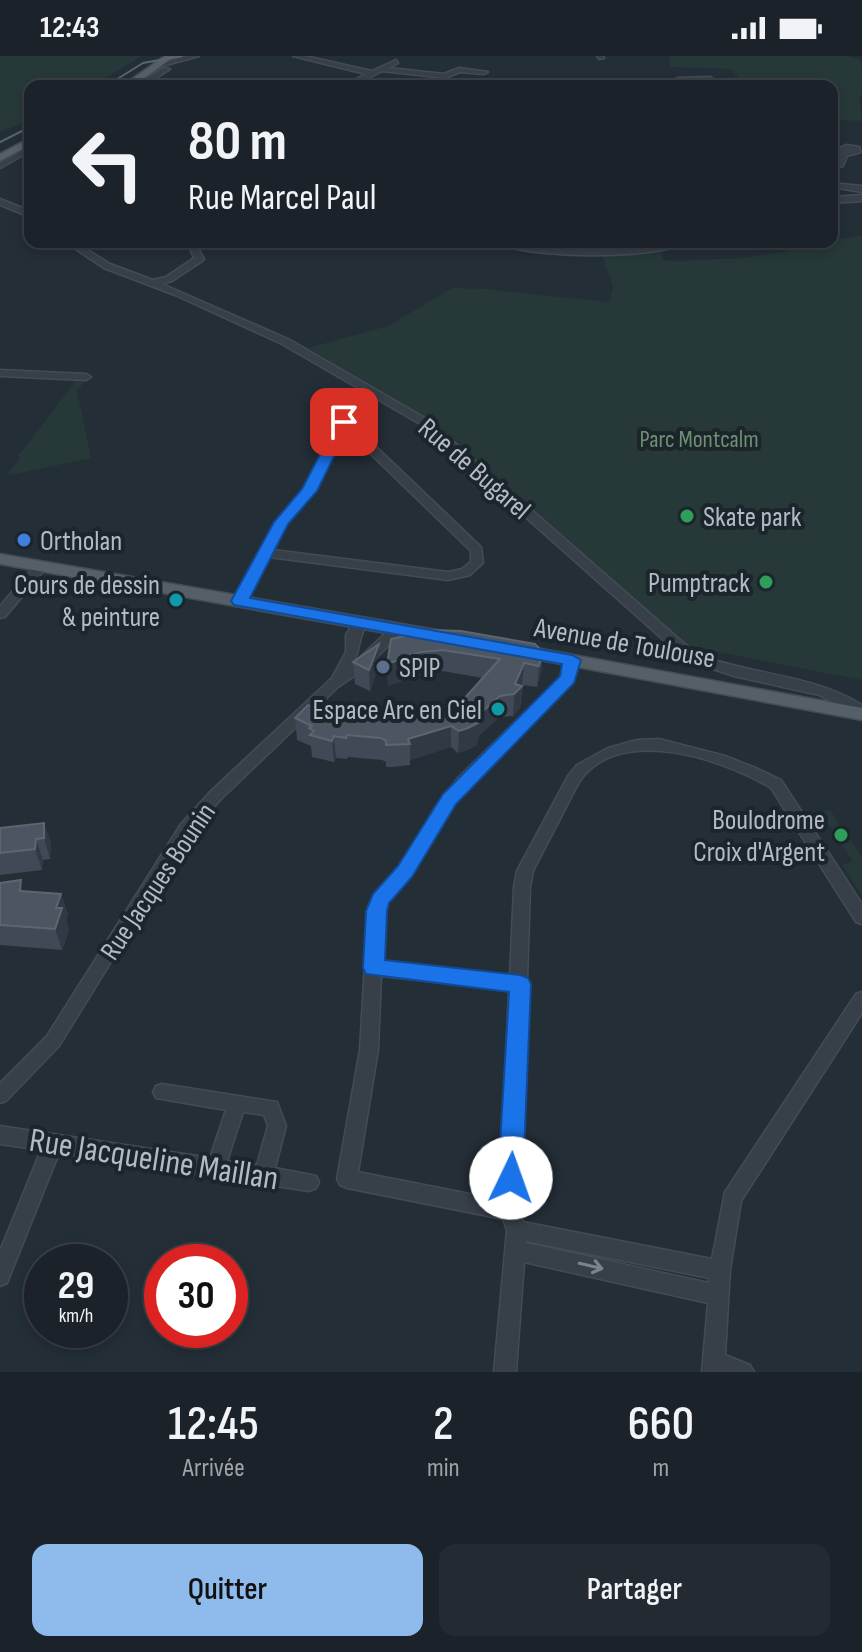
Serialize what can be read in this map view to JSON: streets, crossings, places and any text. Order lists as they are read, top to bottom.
{
  "streets": {
    "main road": ["Avenue de Toulouse"],
    "street": ["Rue de Bugarel", "Rue Jacques Bounin", "Rue Jacqueline Maillan"]
  },
  "crossings": [
    ["Rue de Bugarel", "Avenue de Toulouse"]
  ],
  "parks": ["Parc Montcalm"],
  "places": [
    "Skate park",
    "Ortholan",
    "Pumptrack",
    "Cours de dessin & peinture",
    "SPIP",
    "Espace Arc en Ciel",
    "Boulodrome Croix d'Argent"
  ],
  "page": {
    "status": "12:43",
    "turn": ["80 m", "Rue Marcel Paul"],
    "speed": "29 km/h",
    "limit": "30",
    "eta": [
      "12:45",
      "Arrivée",
      "2",
      "min",
      "660",
      "m"
    ],
    "buttons": ["Quitter", "Partager"]
  }
}
